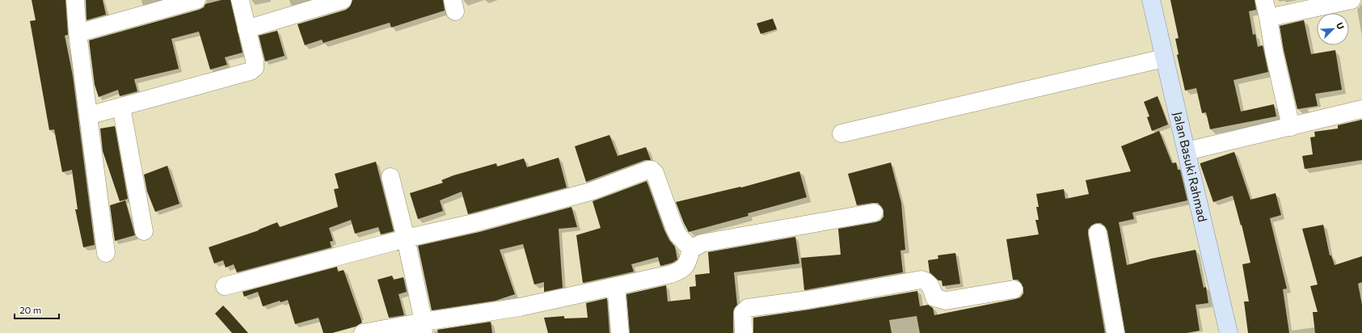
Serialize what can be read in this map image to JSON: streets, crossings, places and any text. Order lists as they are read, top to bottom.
{
  "streets": {
    "main road": ["Jalan Basuki Rahmad"]
  },
  "scale_bar": "20 m",
  "north": "top right"
}
